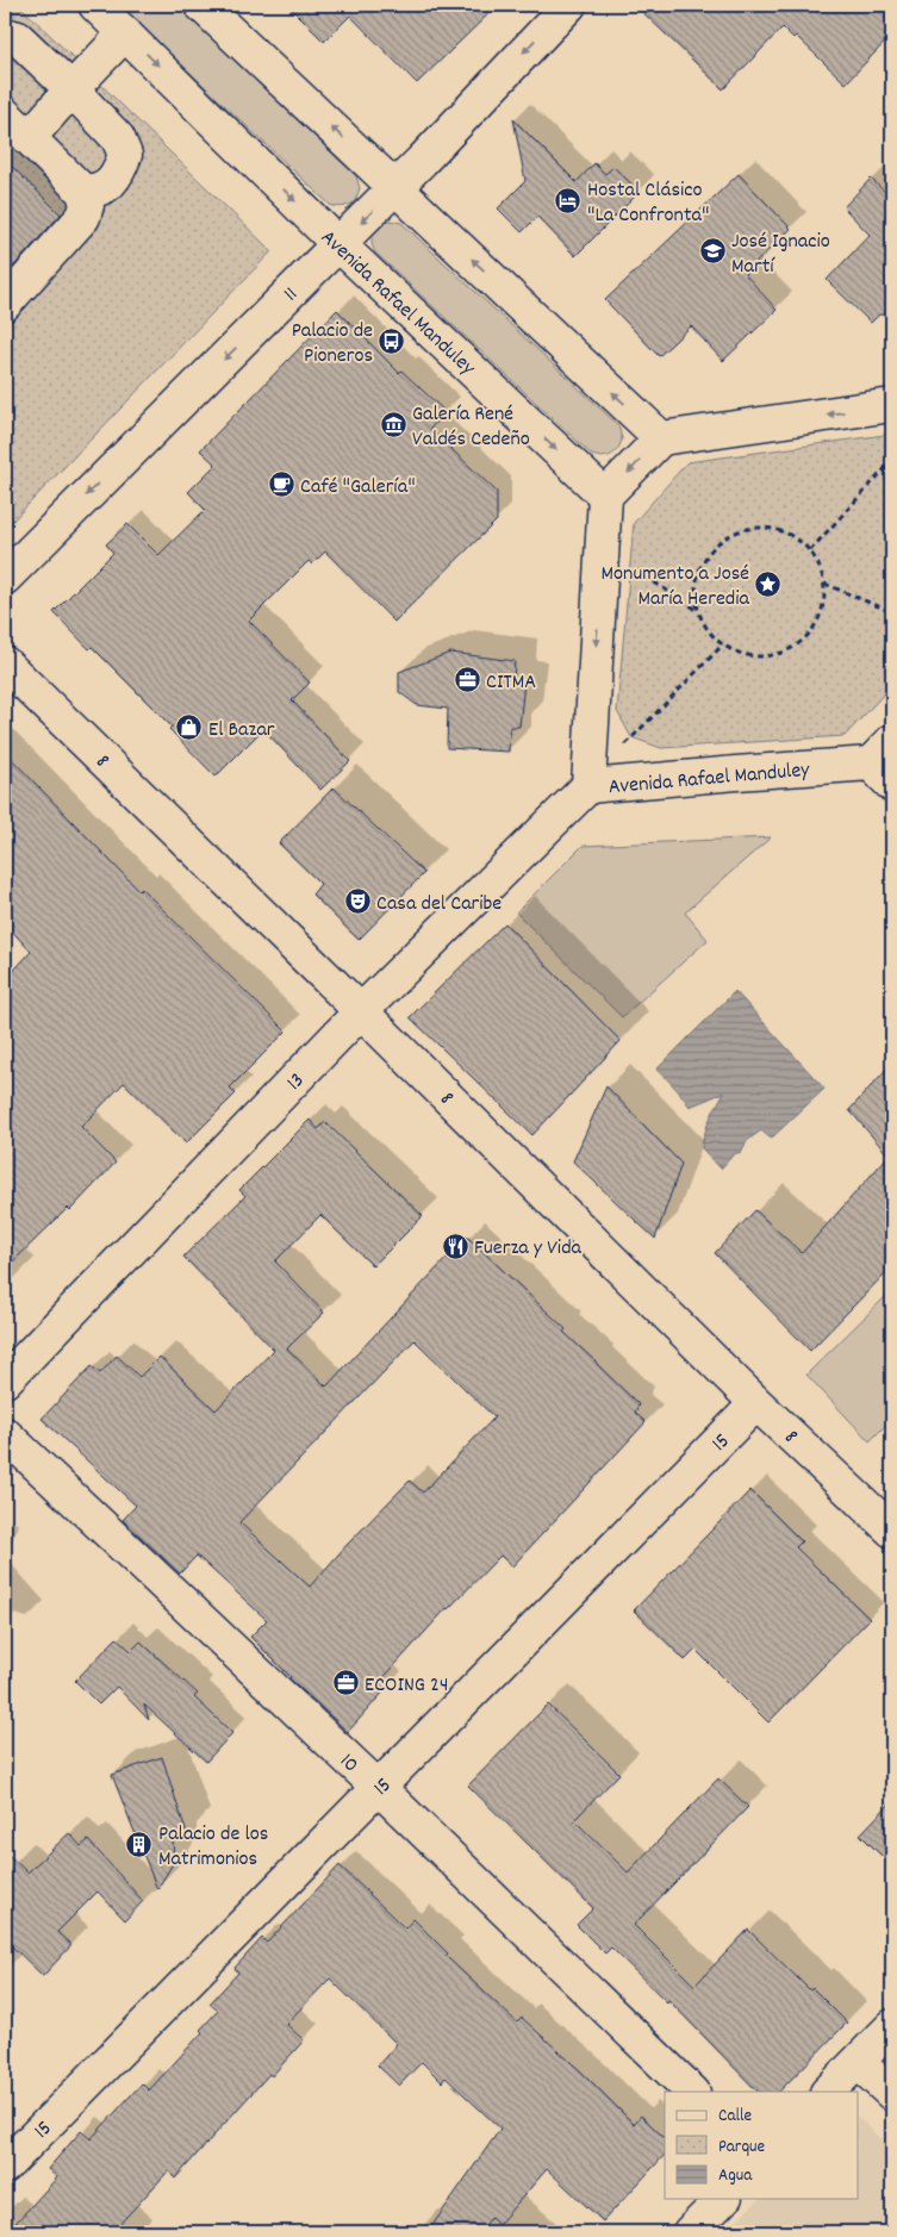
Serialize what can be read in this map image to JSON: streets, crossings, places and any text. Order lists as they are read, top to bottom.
{
  "streets": {
    "street": [
      "11",
      "Avenida Rafael Manduley",
      "8",
      "13",
      "15",
      "10"
    ]
  },
  "crossings": [
    ["11", "Avenida Rafael Manduley"],
    ["Avenida Rafael Manduley", "13"],
    ["8", "13"],
    ["8", "15"],
    ["15", "10"]
  ],
  "one_way": ["11"],
  "places": {
    "hotel": ["Hostal Clásico \"La Confronta\""],
    "school or university": ["José Ignacio Martí"],
    "bus stop": ["Palacio de Pioneros"],
    "museum": ["Galería René Valdés Cedeño"],
    "cafe": ["Café \"Galería\""],
    "place": ["Monumento a José María Heredia"],
    "office": ["CITMA", "ECOING 24"],
    "shop": ["El Bazar"],
    "theatre": ["Casa del Caribe"],
    "restaurant": ["Fuerza y Vida"],
    "building": ["Palacio de los Matrimonios"]
  },
  "legend": ["Calle", "Parque", "Agua"]
}
